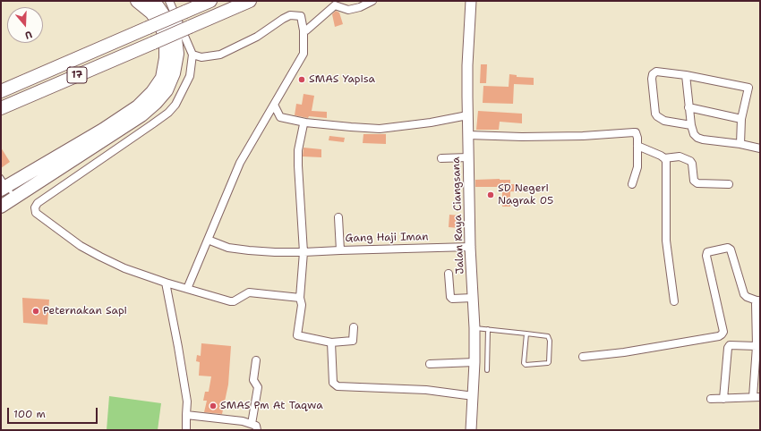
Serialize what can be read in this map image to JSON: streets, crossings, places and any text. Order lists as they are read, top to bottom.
{
  "streets": {
    "highway": ["17"],
    "main road": ["Jalan Raya Ciangsana"],
    "street": ["Gang Haji Iman"]
  },
  "crossings": [
    ["Jalan Raya Ciangsana", "Gang Haji Iman"]
  ],
  "places": [
    "SMAS Yapisa",
    "SD Negeri Nagrak 05",
    "Peternakan Sapi",
    "SMAS Pm At Taqwa"
  ],
  "scale_bar": "100 m",
  "north": "bottom"
}
